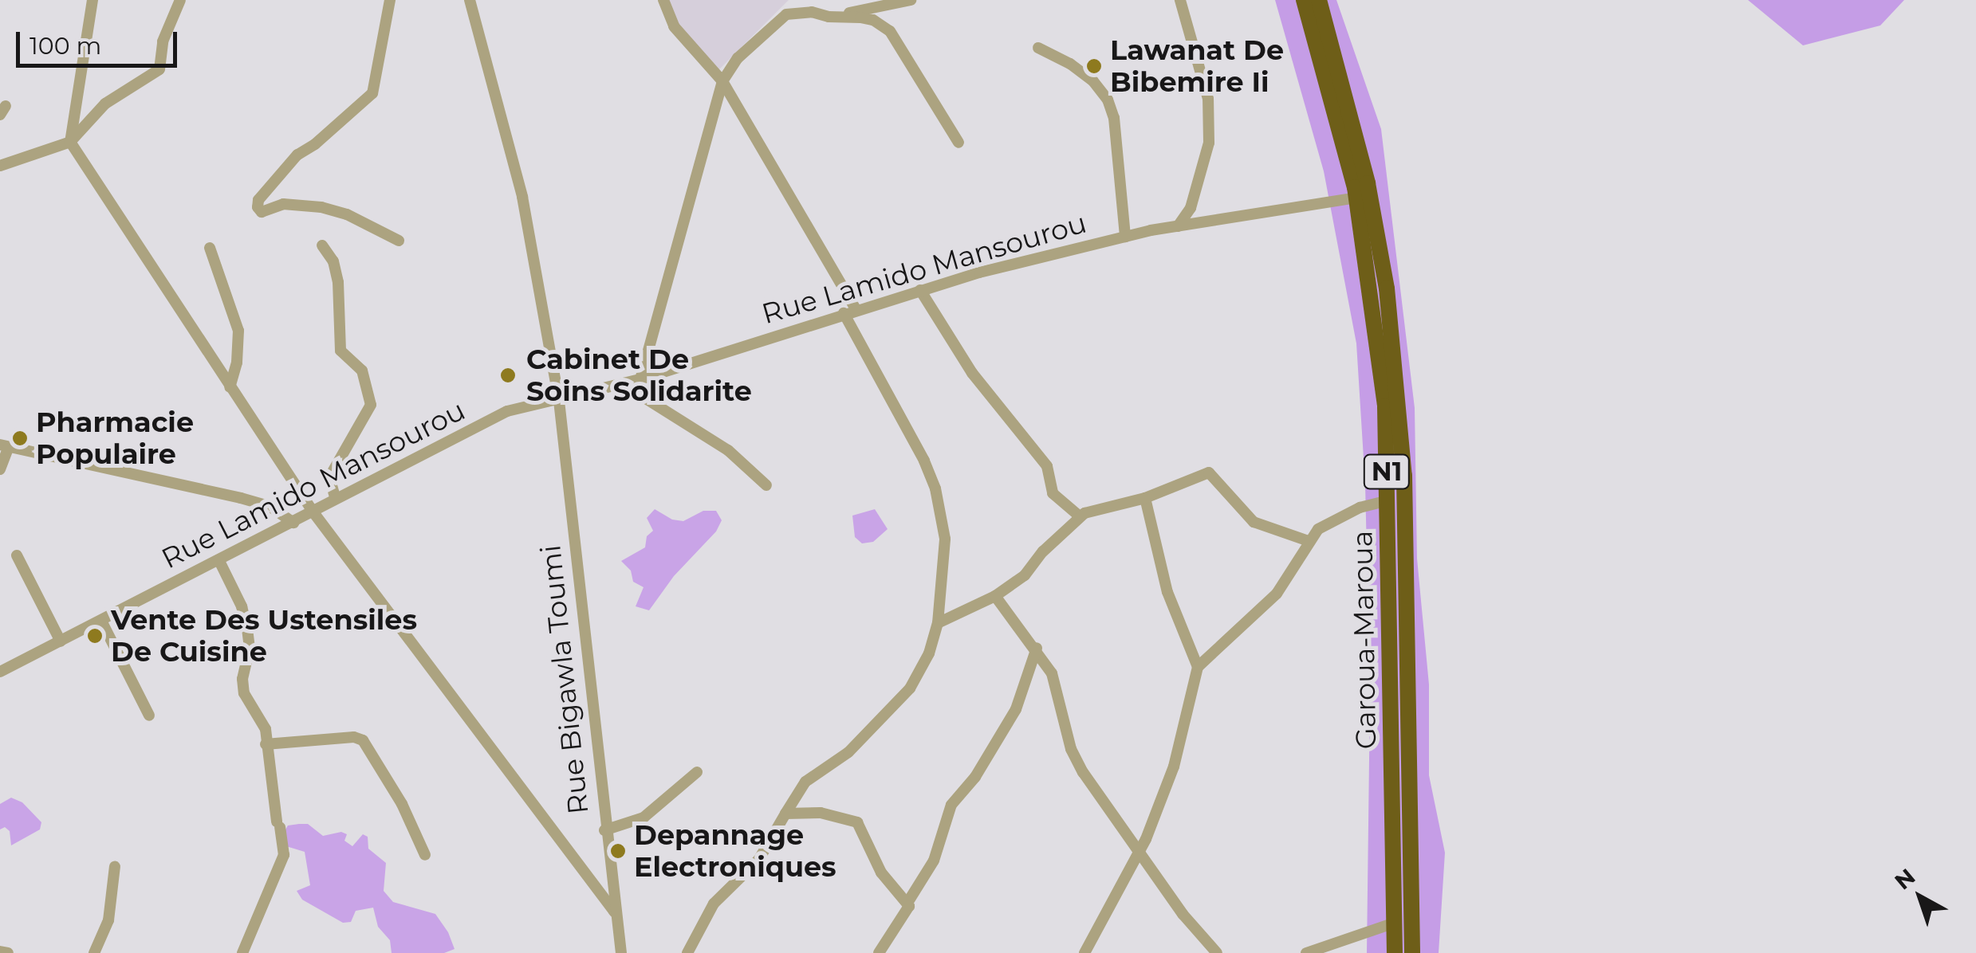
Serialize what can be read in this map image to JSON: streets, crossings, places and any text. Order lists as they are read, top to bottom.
{
  "streets": {
    "highway": ["N1", "Garoua-Maroua"],
    "street": ["Rue Lamido Mansourou", "Rue Bigawla Toumi"]
  },
  "crossings": [
    ["Rue Lamido Mansourou", "Garoua-Maroua"],
    ["Rue Lamido Mansourou", "Rue Bigawla Toumi"]
  ],
  "places": [
    "Lawanat De Bibemire Ii",
    "Cabinet De Soins Solidarite",
    "Pharmacie Populaire",
    "Vente Des Ustensiles De Cuisine",
    "Depannage Electroniques"
  ],
  "scale_bar": "100 m",
  "north": "top left"
}
